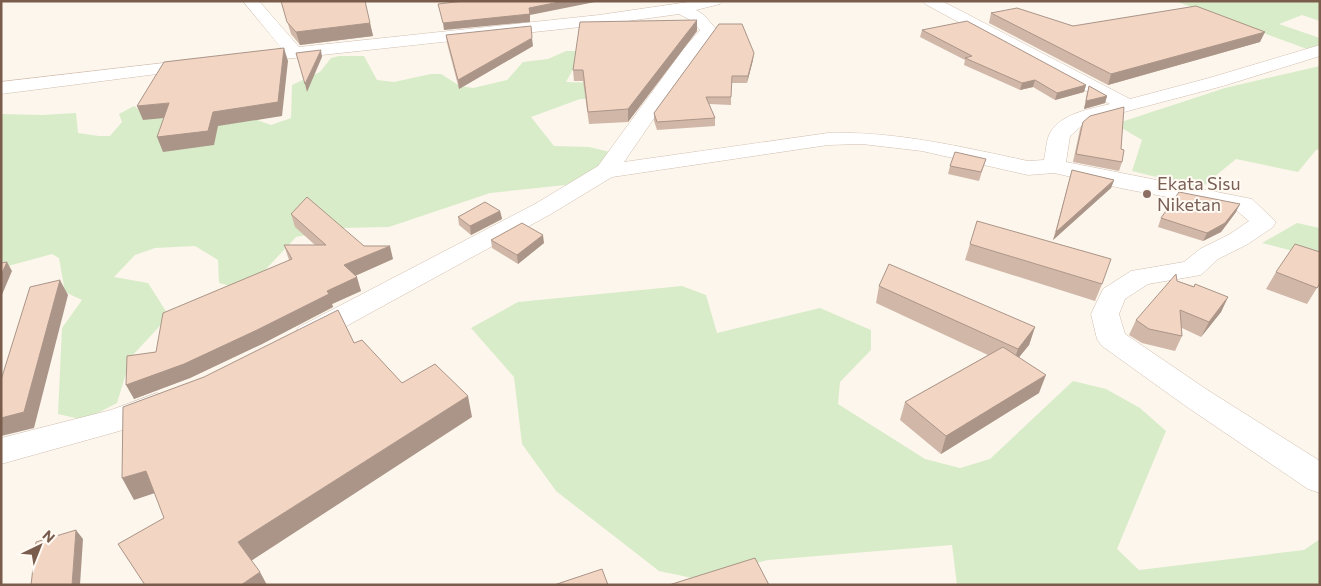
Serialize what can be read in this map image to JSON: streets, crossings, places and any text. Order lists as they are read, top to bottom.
{
  "places": ["Ekata Sisu Niketan"],
  "north": "top right"
}
